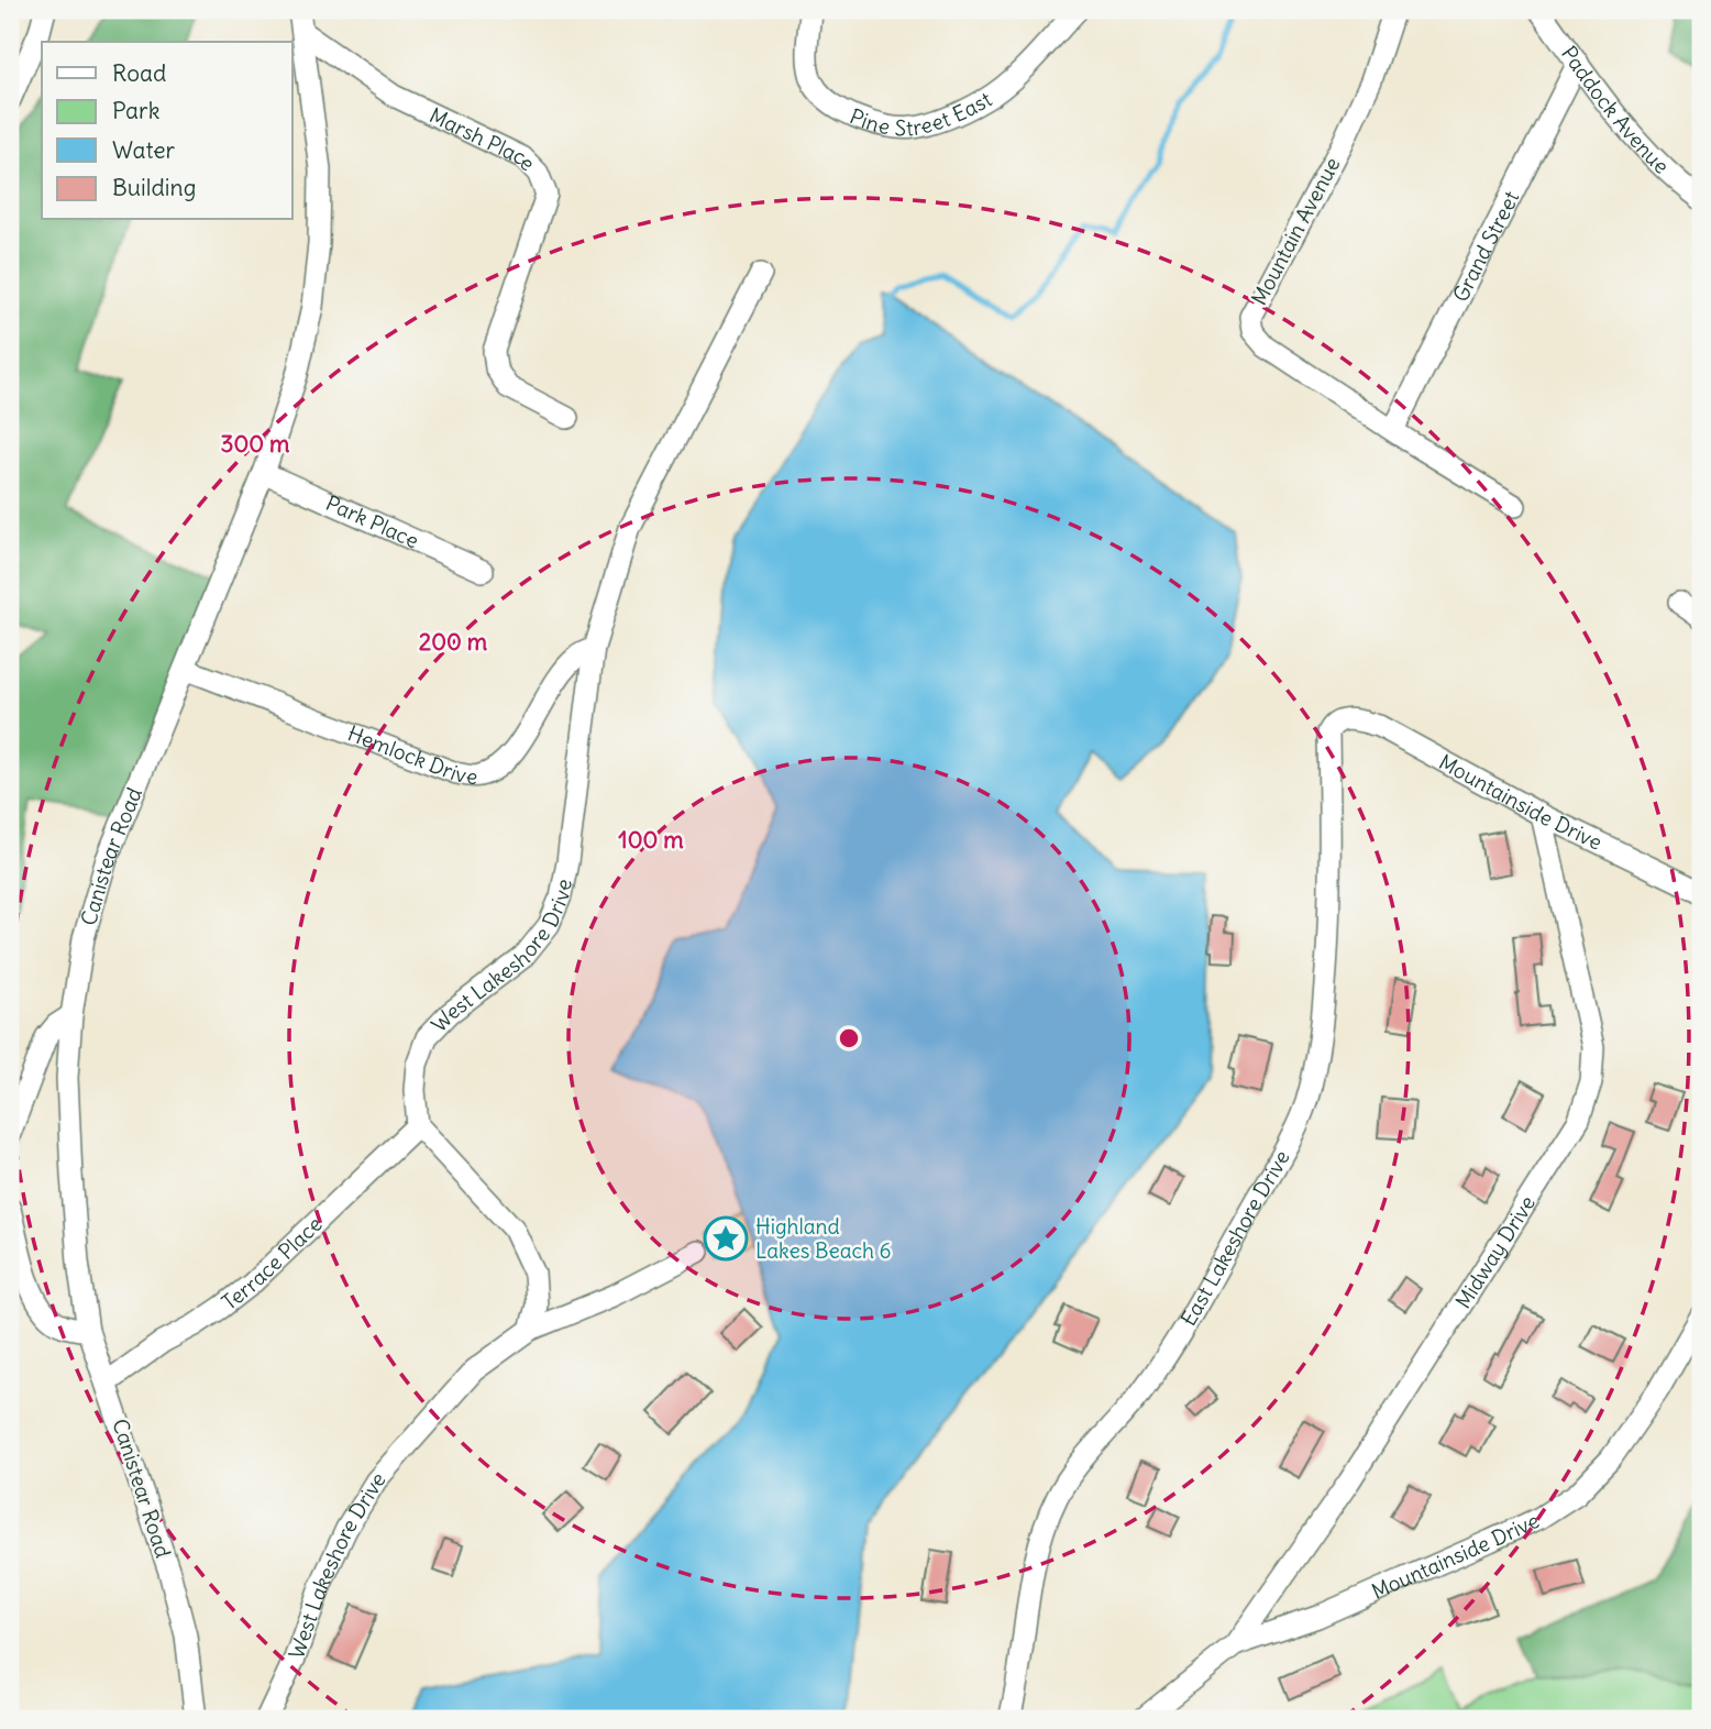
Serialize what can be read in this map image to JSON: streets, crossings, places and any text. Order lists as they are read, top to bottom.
{
  "streets": {
    "street": [
      "Pine Street East",
      "Paddock Avenue",
      "Marsh Place",
      "Mountain Avenue",
      "Grand Street",
      "Park Place",
      "Hemlock Drive",
      "Mountainside Drive",
      "Canistear Road",
      "West Lakeshore Drive",
      "East Lakeshore Drive",
      "Midway Drive",
      "Terrace Place"
    ]
  },
  "crossings": [
    ["Paddock Avenue", "Grand Street"],
    ["Marsh Place", "Canistear Road"],
    ["Mountain Avenue", "Grand Street"],
    ["Park Place", "Canistear Road"],
    ["Hemlock Drive", "Canistear Road"],
    ["Hemlock Drive", "West Lakeshore Drive"],
    ["Mountainside Drive", "East Lakeshore Drive"],
    ["Mountainside Drive", "Midway Drive"],
    ["Canistear Road", "Terrace Place"],
    ["West Lakeshore Drive", "Terrace Place"]
  ],
  "places": {
    "place": ["Highland Lakes Beach 6"]
  },
  "legend": [
    "Road",
    "Park",
    "Water",
    "Building"
  ],
  "rings": ["300 m", "200 m", "100 m"]
}
